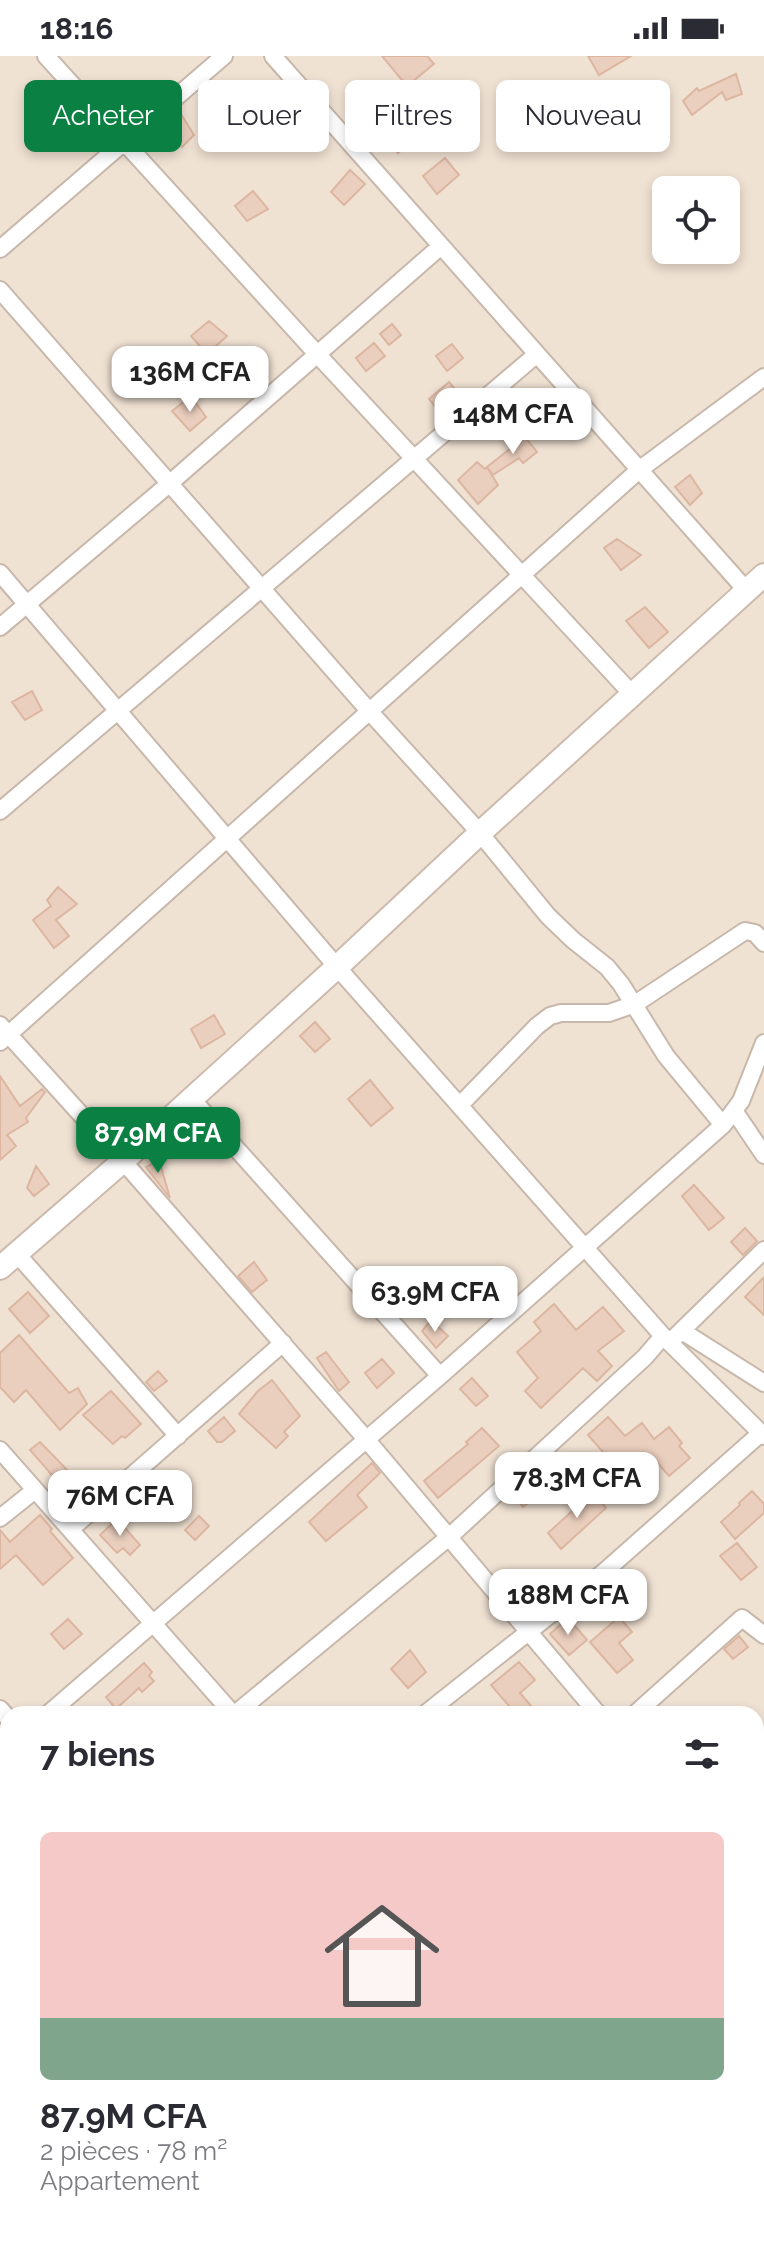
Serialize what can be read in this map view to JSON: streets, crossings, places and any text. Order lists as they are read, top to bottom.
{
  "page": {
    "status": "18:16",
    "chip": [
      "Acheter",
      "Louer",
      "Filtres",
      "Nouveau"
    ],
    "price": [
      "136M CFA",
      "148M CFA",
      "87.9M CFA",
      "63.9M CFA",
      "78.3M CFA",
      "76M CFA",
      "188M CFA"
    ],
    "heading": "7 biens",
    "list": [
      {
        "name": "87.9M CFA",
        "note": "2 pièces · 78 m² · Appartement"
      }
    ]
  }
}
